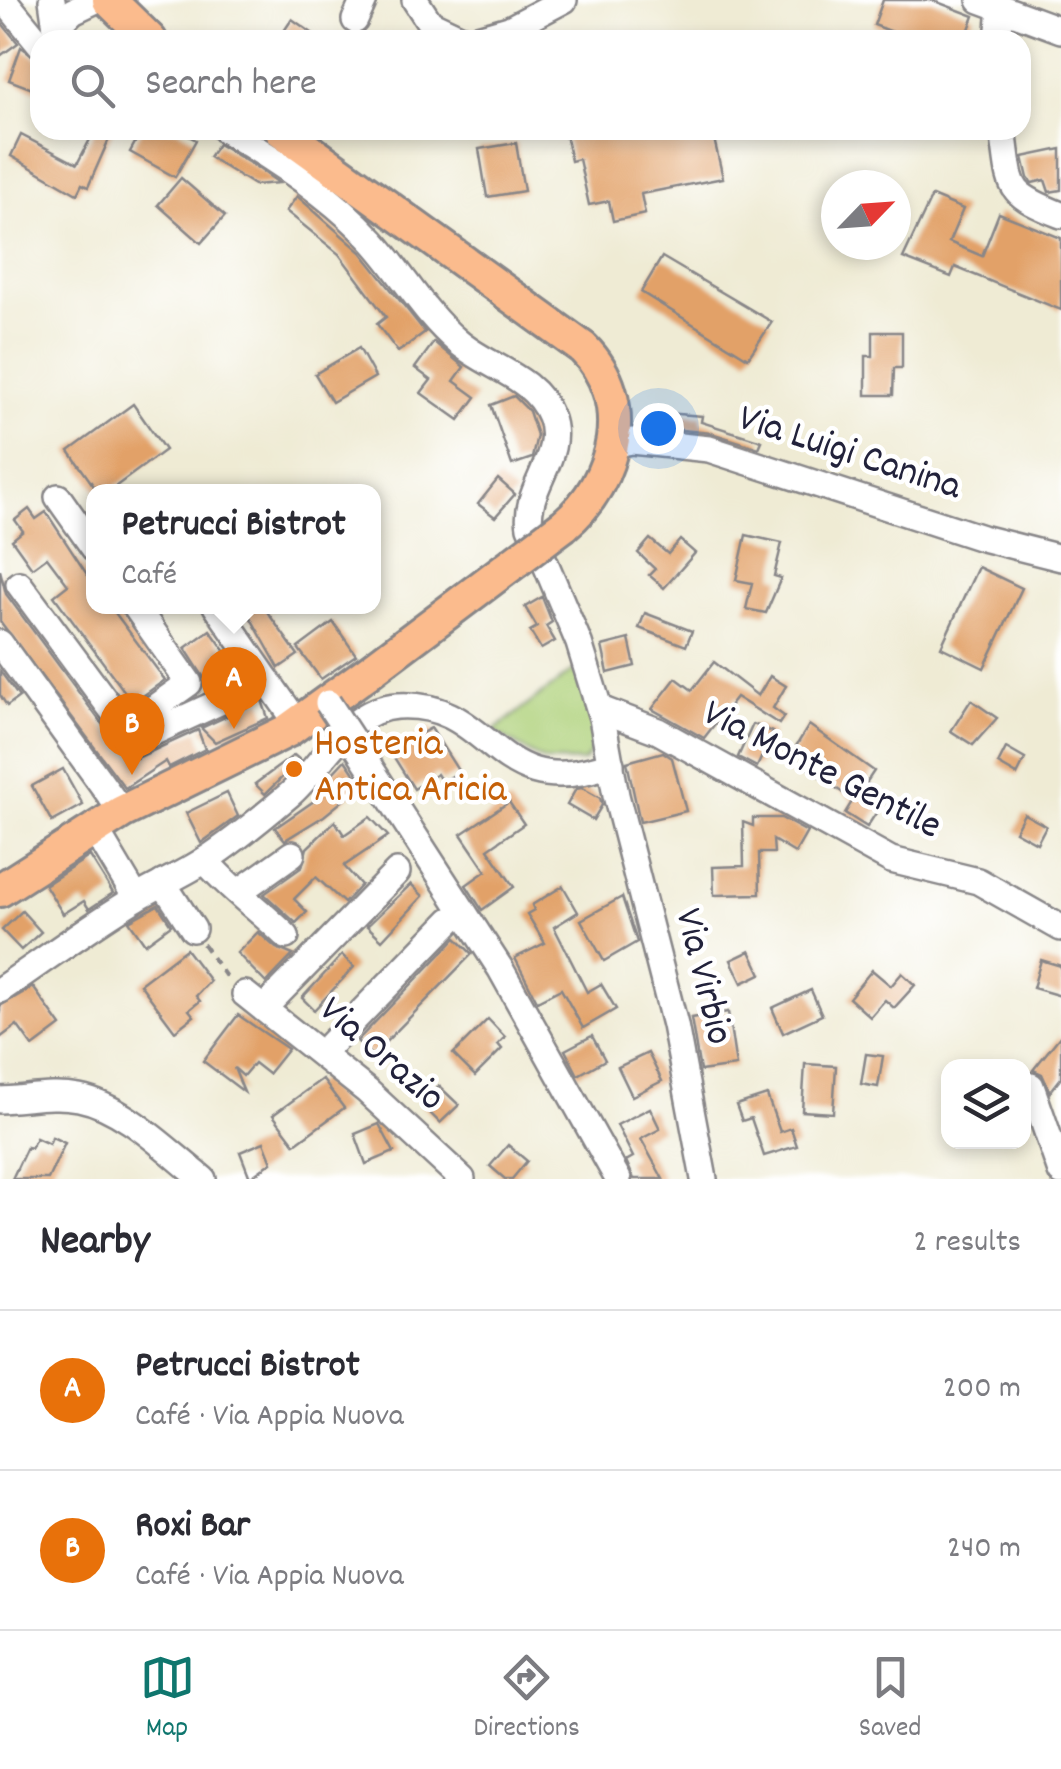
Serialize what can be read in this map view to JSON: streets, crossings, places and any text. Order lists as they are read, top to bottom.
{
  "streets": {
    "street": [
      "Via Luigi Canina",
      "Via Monte Gentile",
      "Via Virbio",
      "Via Orazio"
    ]
  },
  "crossings": [
    ["Via Monte Gentile", "Via Virbio"]
  ],
  "places": ["Hosteria Antica Aricia"],
  "north": "top right",
  "page": {
    "search": "Search here",
    "popup": ["Petrucci Bistrot", "Café"],
    "pins": ["A", "B"],
    "heading": ["Nearby", "2 results"],
    "list": [
      {
        "mark": "A",
        "name": "Petrucci Bistrot",
        "note": "Café · Via Appia Nuova",
        "value": "200 m"
      },
      {
        "mark": "B",
        "name": "Roxi Bar",
        "note": "Café · Via Appia Nuova",
        "value": "240 m"
      }
    ],
    "nav": ["Map", "Directions", "Saved"]
  }
}
